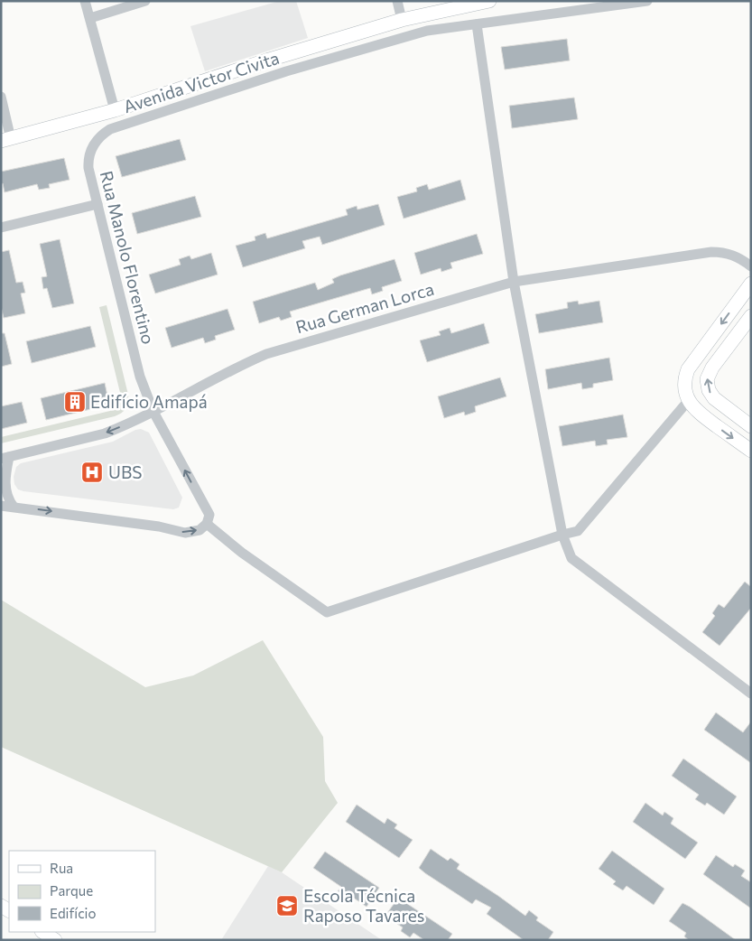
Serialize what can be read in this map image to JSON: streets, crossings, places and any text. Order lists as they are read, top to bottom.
{
  "streets": {
    "main road": ["Avenida Victor Civita"],
    "street": ["Rua Manolo Florentino", "Rua German Lorca"]
  },
  "crossings": [
    ["Rua Manolo Florentino", "Rua German Lorca"]
  ],
  "places": {
    "building": ["Edifício Amapá"],
    "hospital": ["UBS"],
    "school or university": ["Escola Técnica Raposo Tavares"]
  },
  "legend": ["Rua", "Parque", "Edifício"]
}
